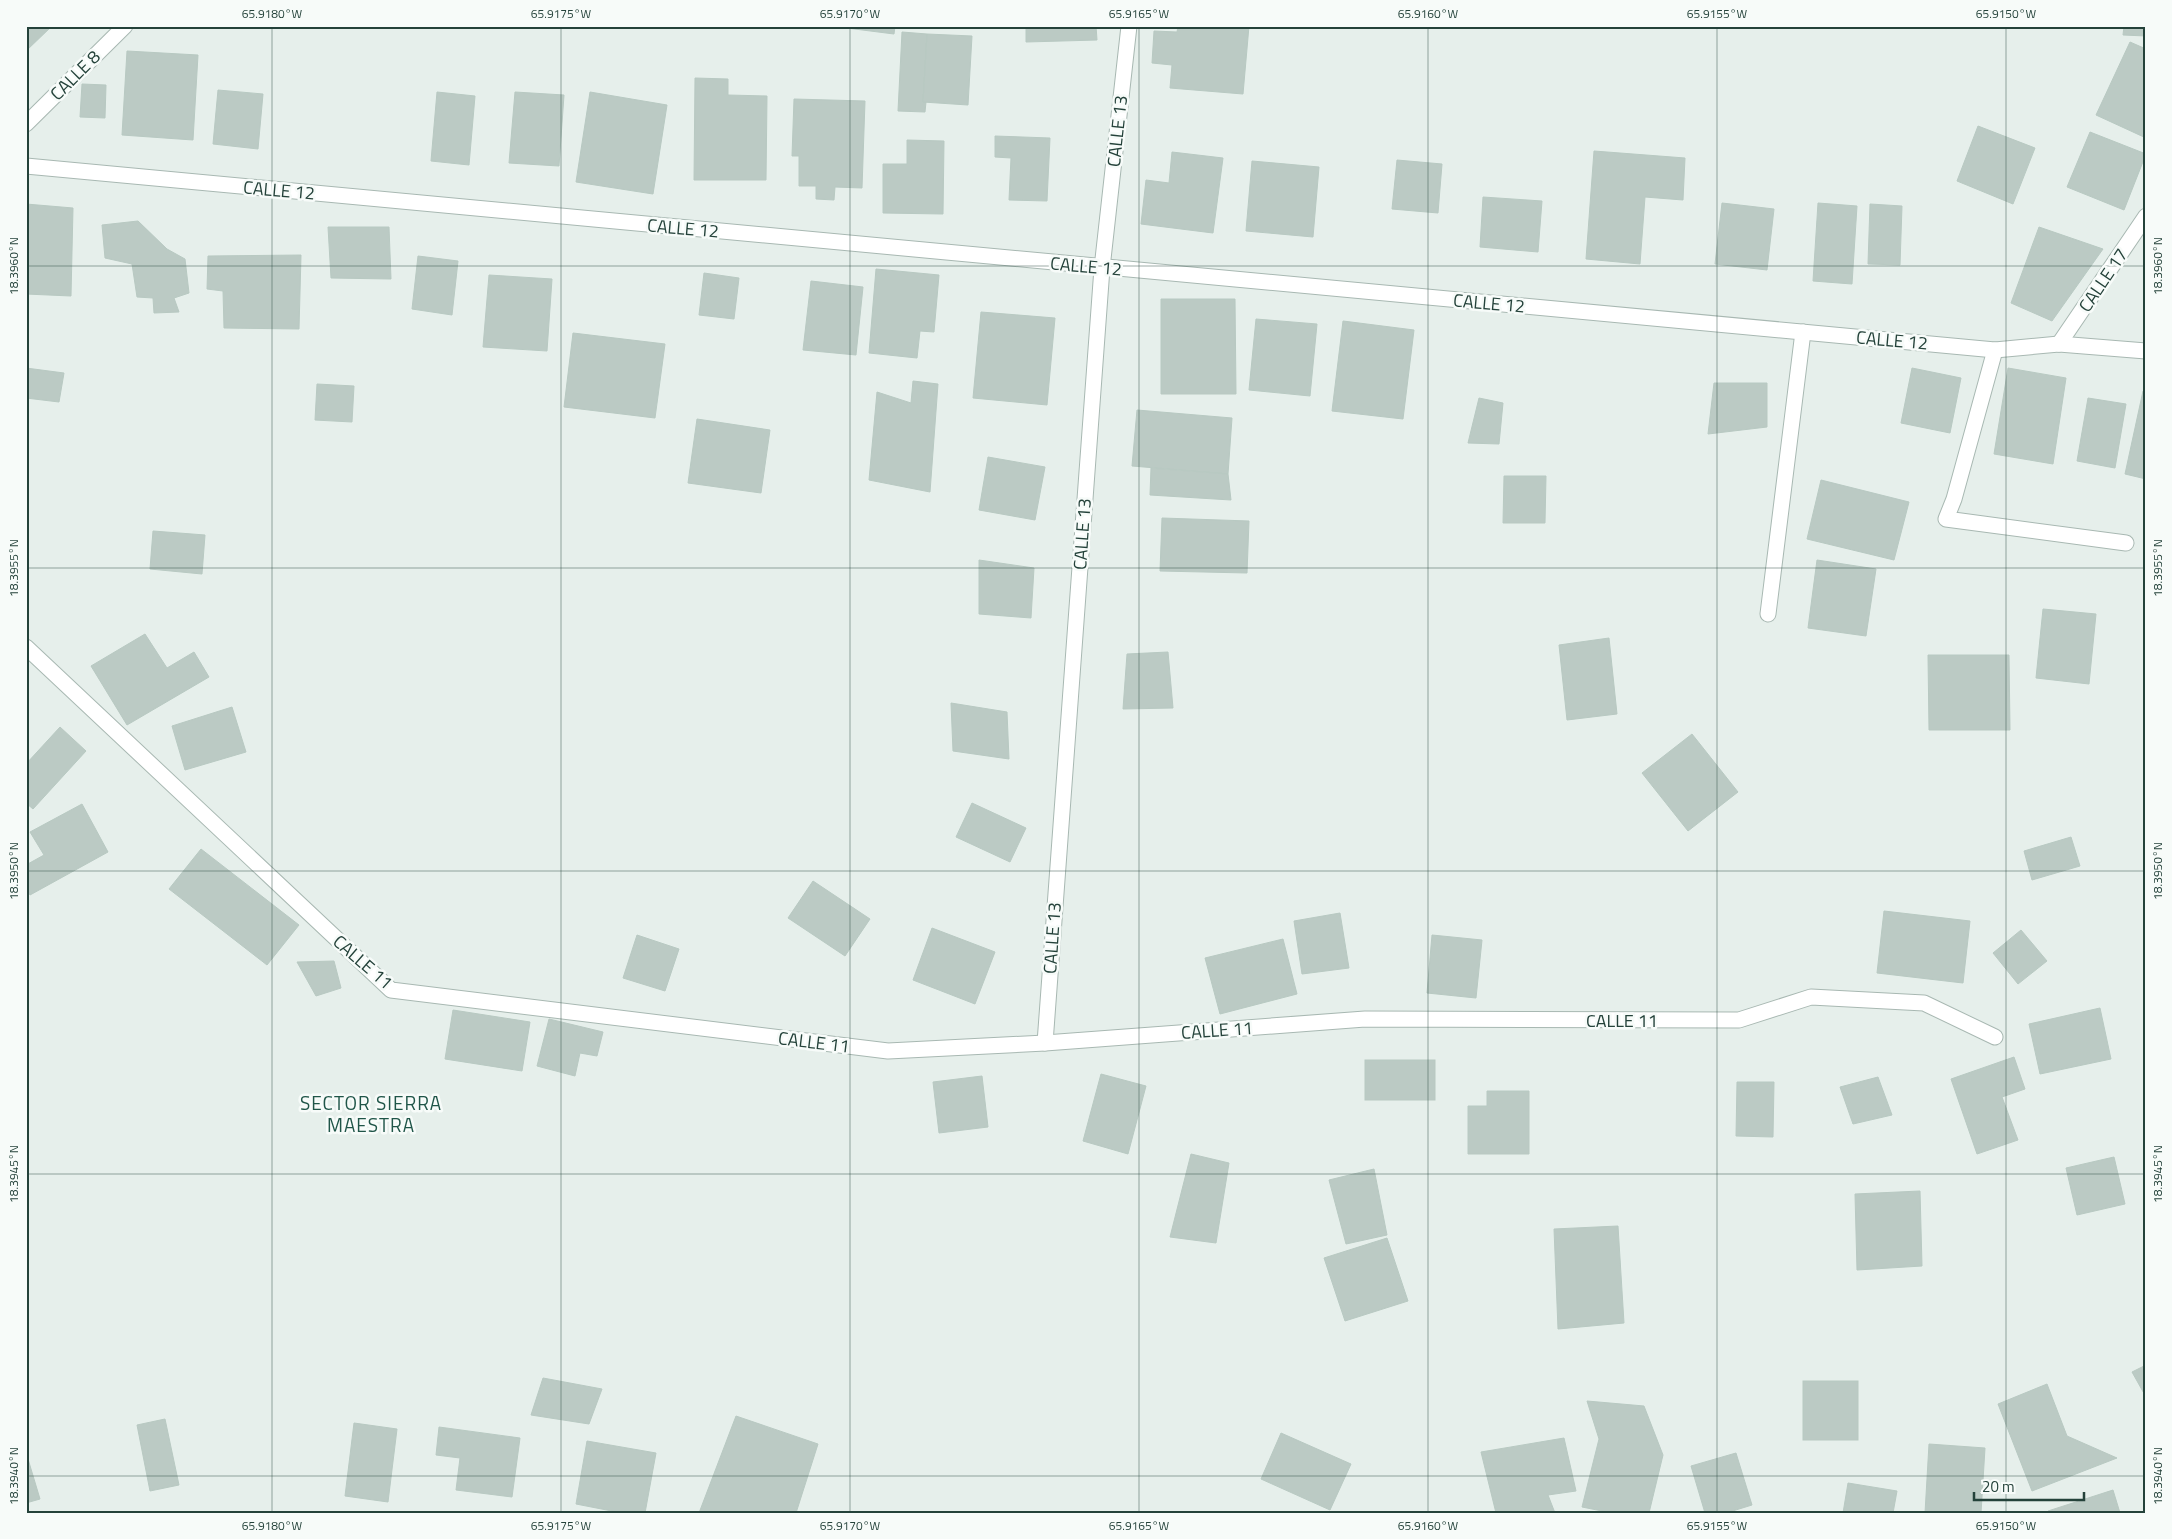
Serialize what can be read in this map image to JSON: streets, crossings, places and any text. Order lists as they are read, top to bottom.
{
  "streets": {
    "street": [
      "CALLE 8",
      "CALLE 13",
      "CALLE 12",
      "CALLE 17",
      "CALLE 11"
    ]
  },
  "crossings": [
    ["CALLE 13", "CALLE 12"],
    ["CALLE 13", "CALLE 11"],
    ["CALLE 12", "CALLE 17"]
  ],
  "districts": ["SECTOR SIERRA MAESTRA"],
  "scale_bar": "20 m",
  "coordinates": [
    "65.9180°W",
    "65.9175°W",
    "65.9170°W",
    "65.9165°W",
    "65.9160°W",
    "65.9155°W",
    "65.9150°W",
    "18.3960°N",
    "18.3955°N",
    "18.3950°N",
    "18.3945°N",
    "18.3940°N"
  ]
}
